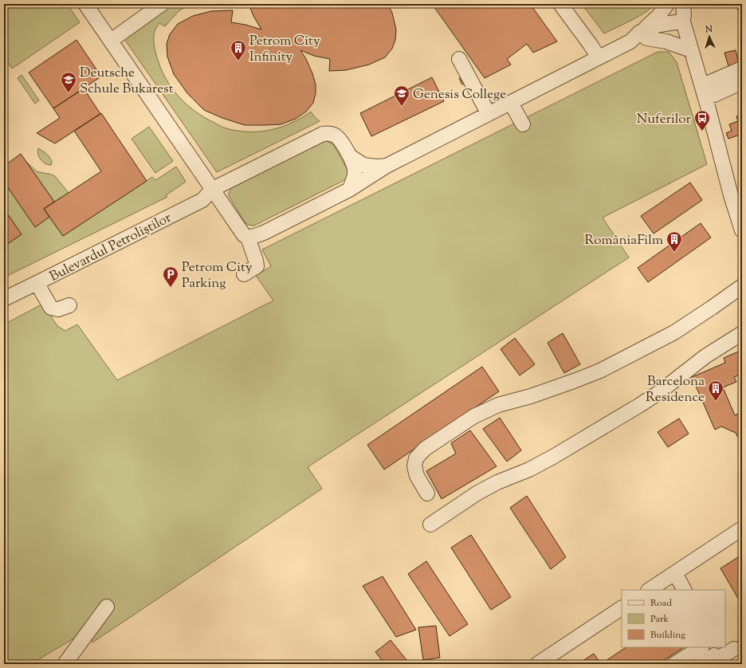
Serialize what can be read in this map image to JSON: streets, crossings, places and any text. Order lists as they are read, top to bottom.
{
  "streets": {
    "street": ["Bulevardul Petroliștilor"]
  },
  "places": {
    "building": ["Petrom City Infinity", "RomâniaFilm", "Barcelona Residence"],
    "school or university": ["Deutsche Schule Bukarest", "Genesis College"],
    "bus stop": ["Nuferilor"],
    "parking": ["Petrom City Parking"]
  },
  "legend": ["Road", "Park", "Building"],
  "north": "top"
}
